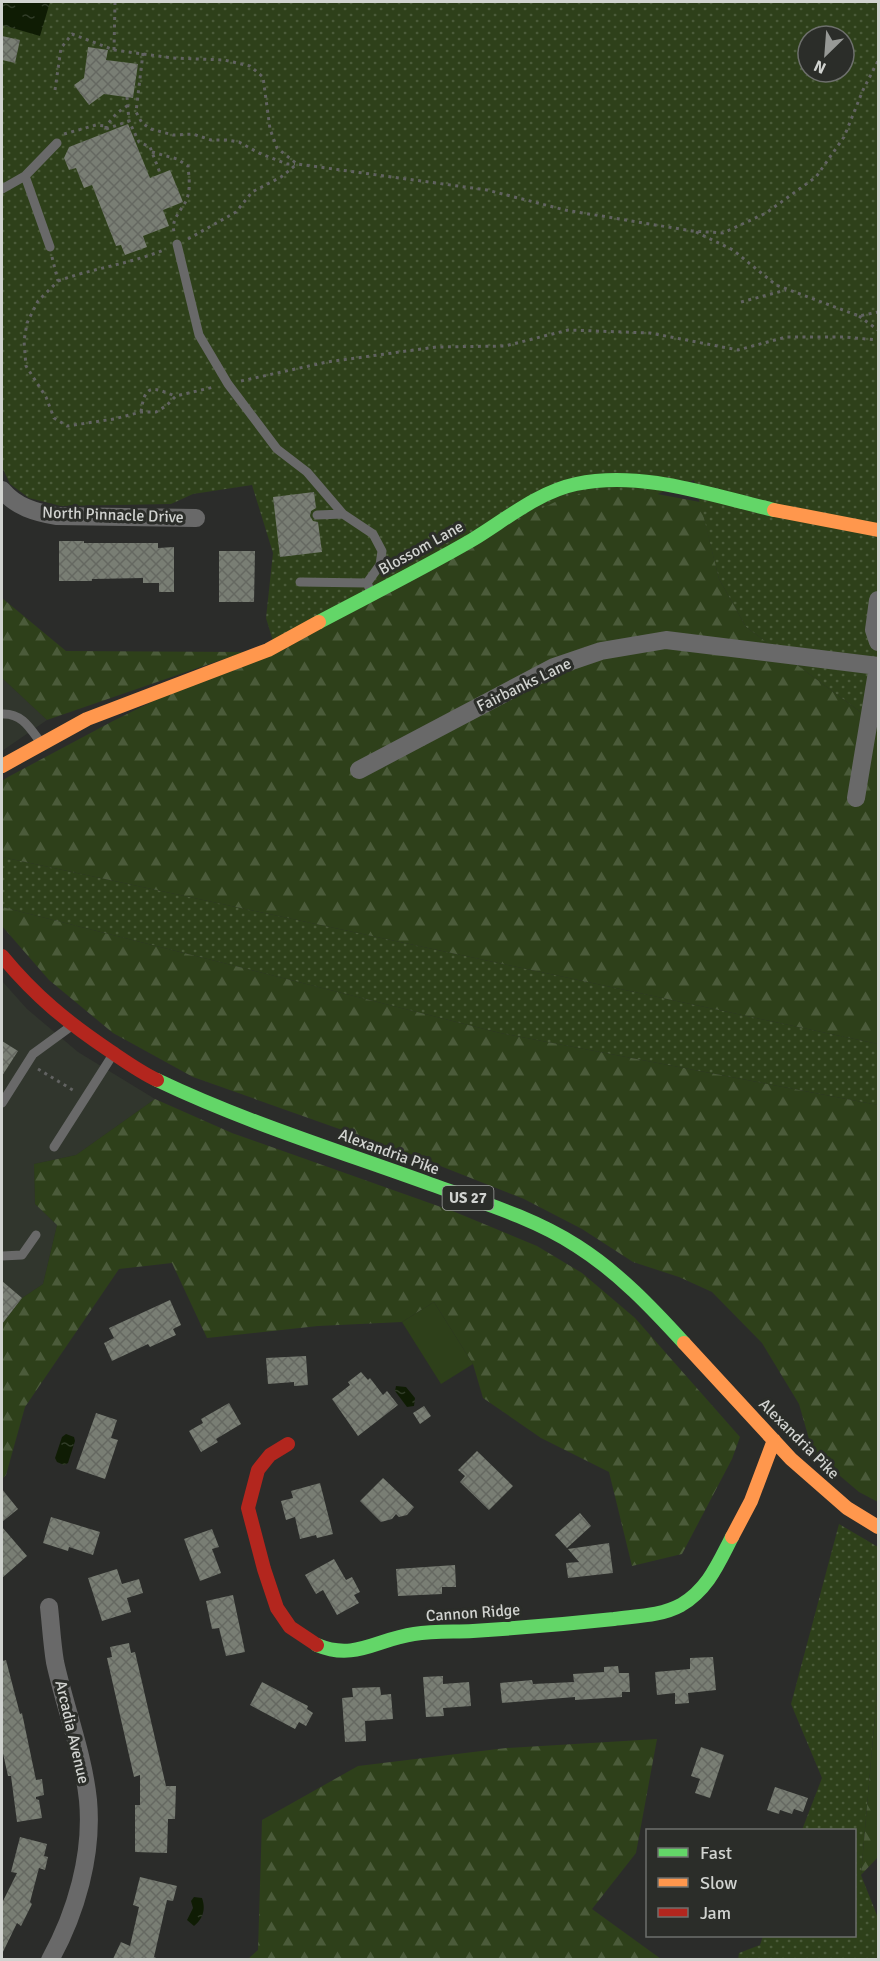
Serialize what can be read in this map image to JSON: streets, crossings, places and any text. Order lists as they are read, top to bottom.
{
  "streets": {
    "street": [
      "North Pinnacle Drive",
      "Blossom Lane",
      "Fairbanks Lane",
      "Alexandria Pike",
      "US 27",
      "Cannon Ridge",
      "Arcadia Avenue"
    ]
  },
  "crossings": [
    ["Alexandria Pike", "Cannon Ridge"]
  ],
  "legend": ["Fast", "Slow", "Jam"],
  "north": "bottom left"
}
